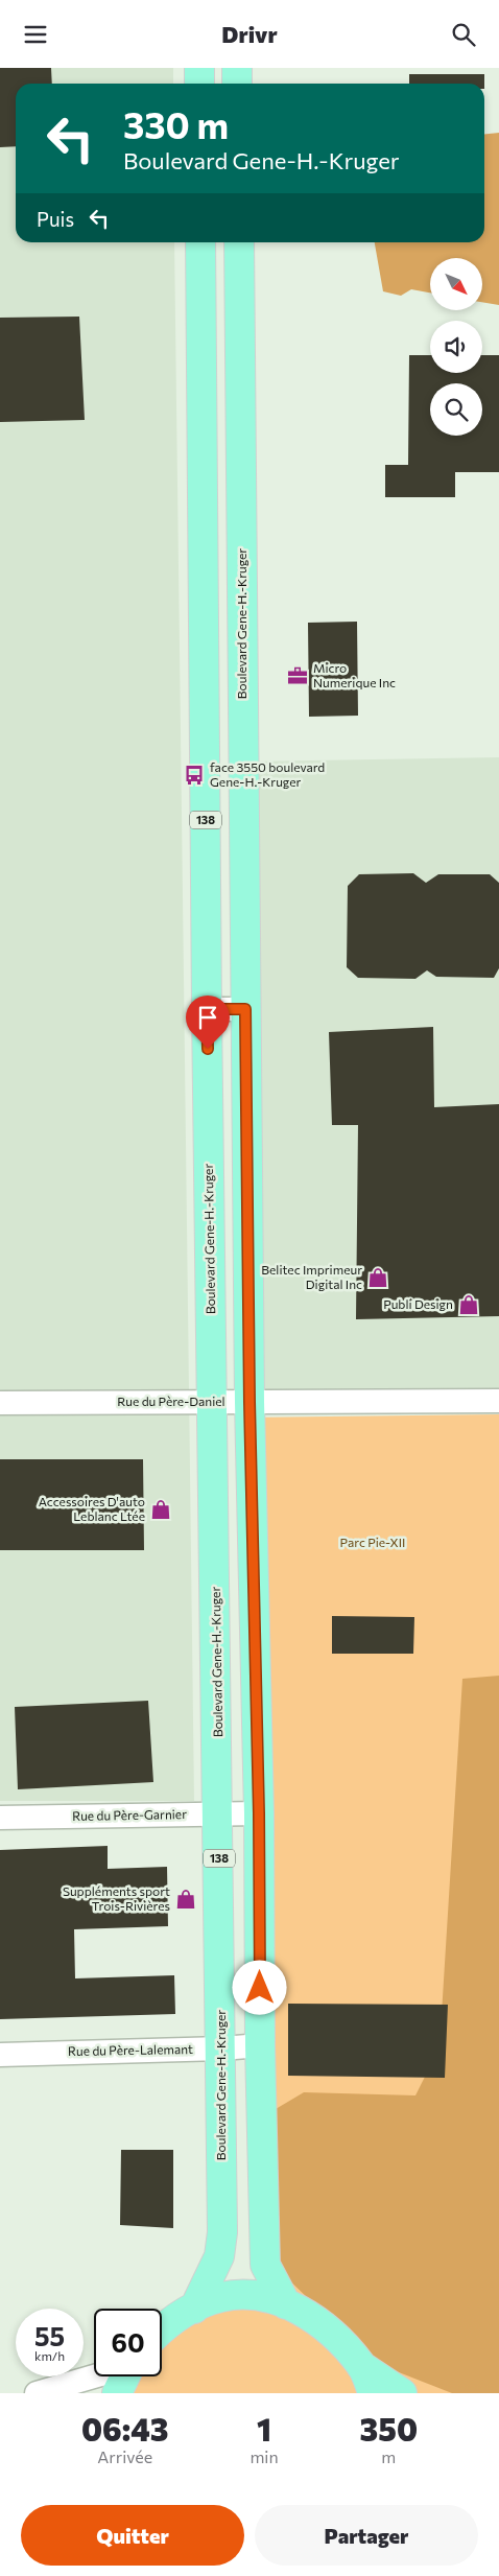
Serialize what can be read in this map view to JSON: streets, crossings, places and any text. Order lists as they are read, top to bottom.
{
  "streets": {
    "main road": ["Boulevard Gene-H.-Kruger", "138"],
    "street": ["Rue du Père-Daniel", "Rue du Père-Garnier", "Rue du Père-Lalemant"]
  },
  "crossings": [
    ["Boulevard Gene-H.-Kruger", "Rue du Père-Daniel"],
    ["Boulevard Gene-H.-Kruger", "Rue du Père-Garnier"],
    ["Boulevard Gene-H.-Kruger", "Rue du Père-Lalemant"]
  ],
  "parks": ["Parc Pie-XII"],
  "places": {
    "office": ["Micro Numerique Inc"],
    "bus stop": ["face 3550 boulevard Gene-H.-Kruger"],
    "shop": [
      "Belitec Imprimeur Digital Inc",
      "Publi Design",
      "Accessoires D'auto Leblanc Ltée",
      "Suppléments sport Trois-Rivières"
    ]
  },
  "north": "bottom right",
  "page": {
    "header": "Drivr",
    "turn": ["330 m", "Boulevard Gene-H.-Kruger"],
    "then": "Puis",
    "speed": "55 km/h",
    "limit": "60",
    "eta": [
      "06:43",
      "Arrivée",
      "1",
      "min",
      "350",
      "m"
    ],
    "buttons": ["Quitter", "Partager"]
  }
}
